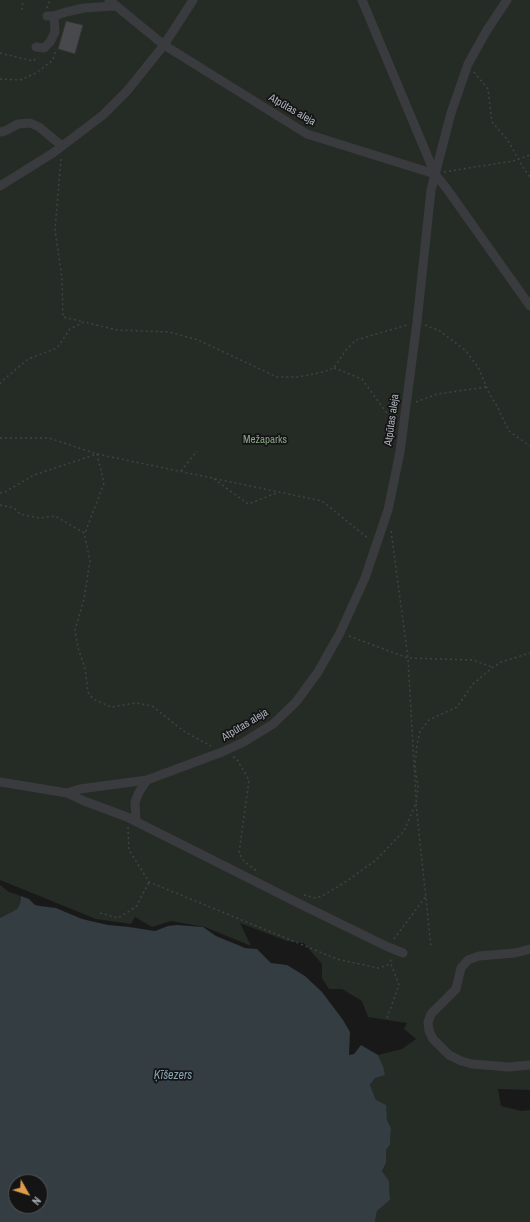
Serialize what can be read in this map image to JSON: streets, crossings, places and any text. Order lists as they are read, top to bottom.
{
  "streets": {
    "street": ["Atpūtas aleja"]
  },
  "water": ["Ķīšezers"],
  "parks": ["Mežaparks"],
  "north": "bottom right"
}
